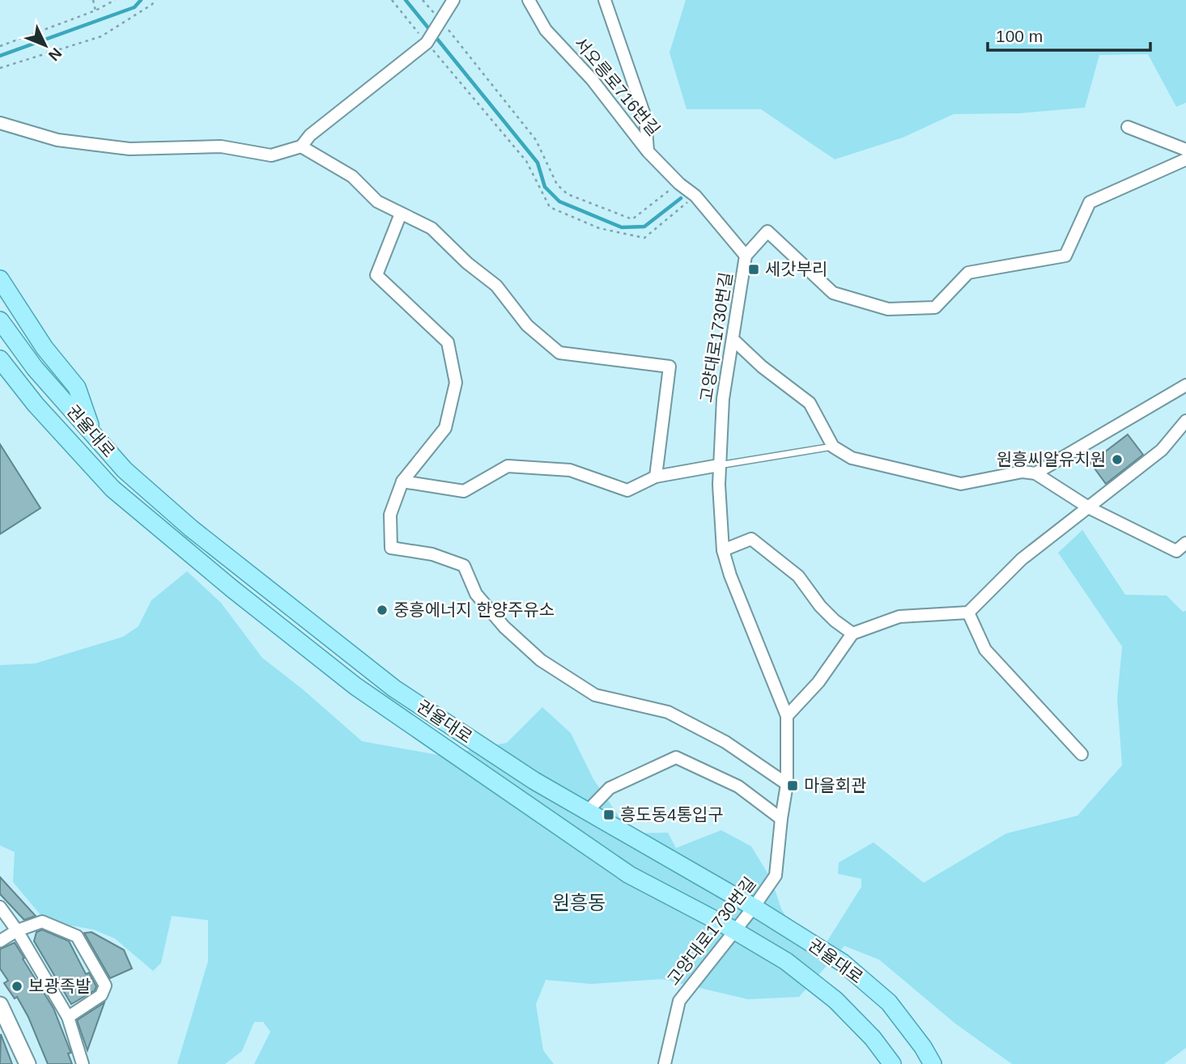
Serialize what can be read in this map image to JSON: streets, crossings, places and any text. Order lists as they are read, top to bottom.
{
  "streets": {
    "main road": ["권율대로"],
    "street": ["서오릉로716번길", "고양대로1730번길"]
  },
  "crossings": [
    ["서오릉로716번길", "고양대로1730번길"],
    ["고양대로1730번길", "권율대로"]
  ],
  "districts": ["원흥동"],
  "places": {
    "transit": ["세갓부리", "마을회관", "흥도동4통입구"],
    "other": ["원흥씨알유치원", "중흥에너지 한양주유소", "보광족발"]
  },
  "scale_bar": "100 m",
  "north": "bottom right"
}
